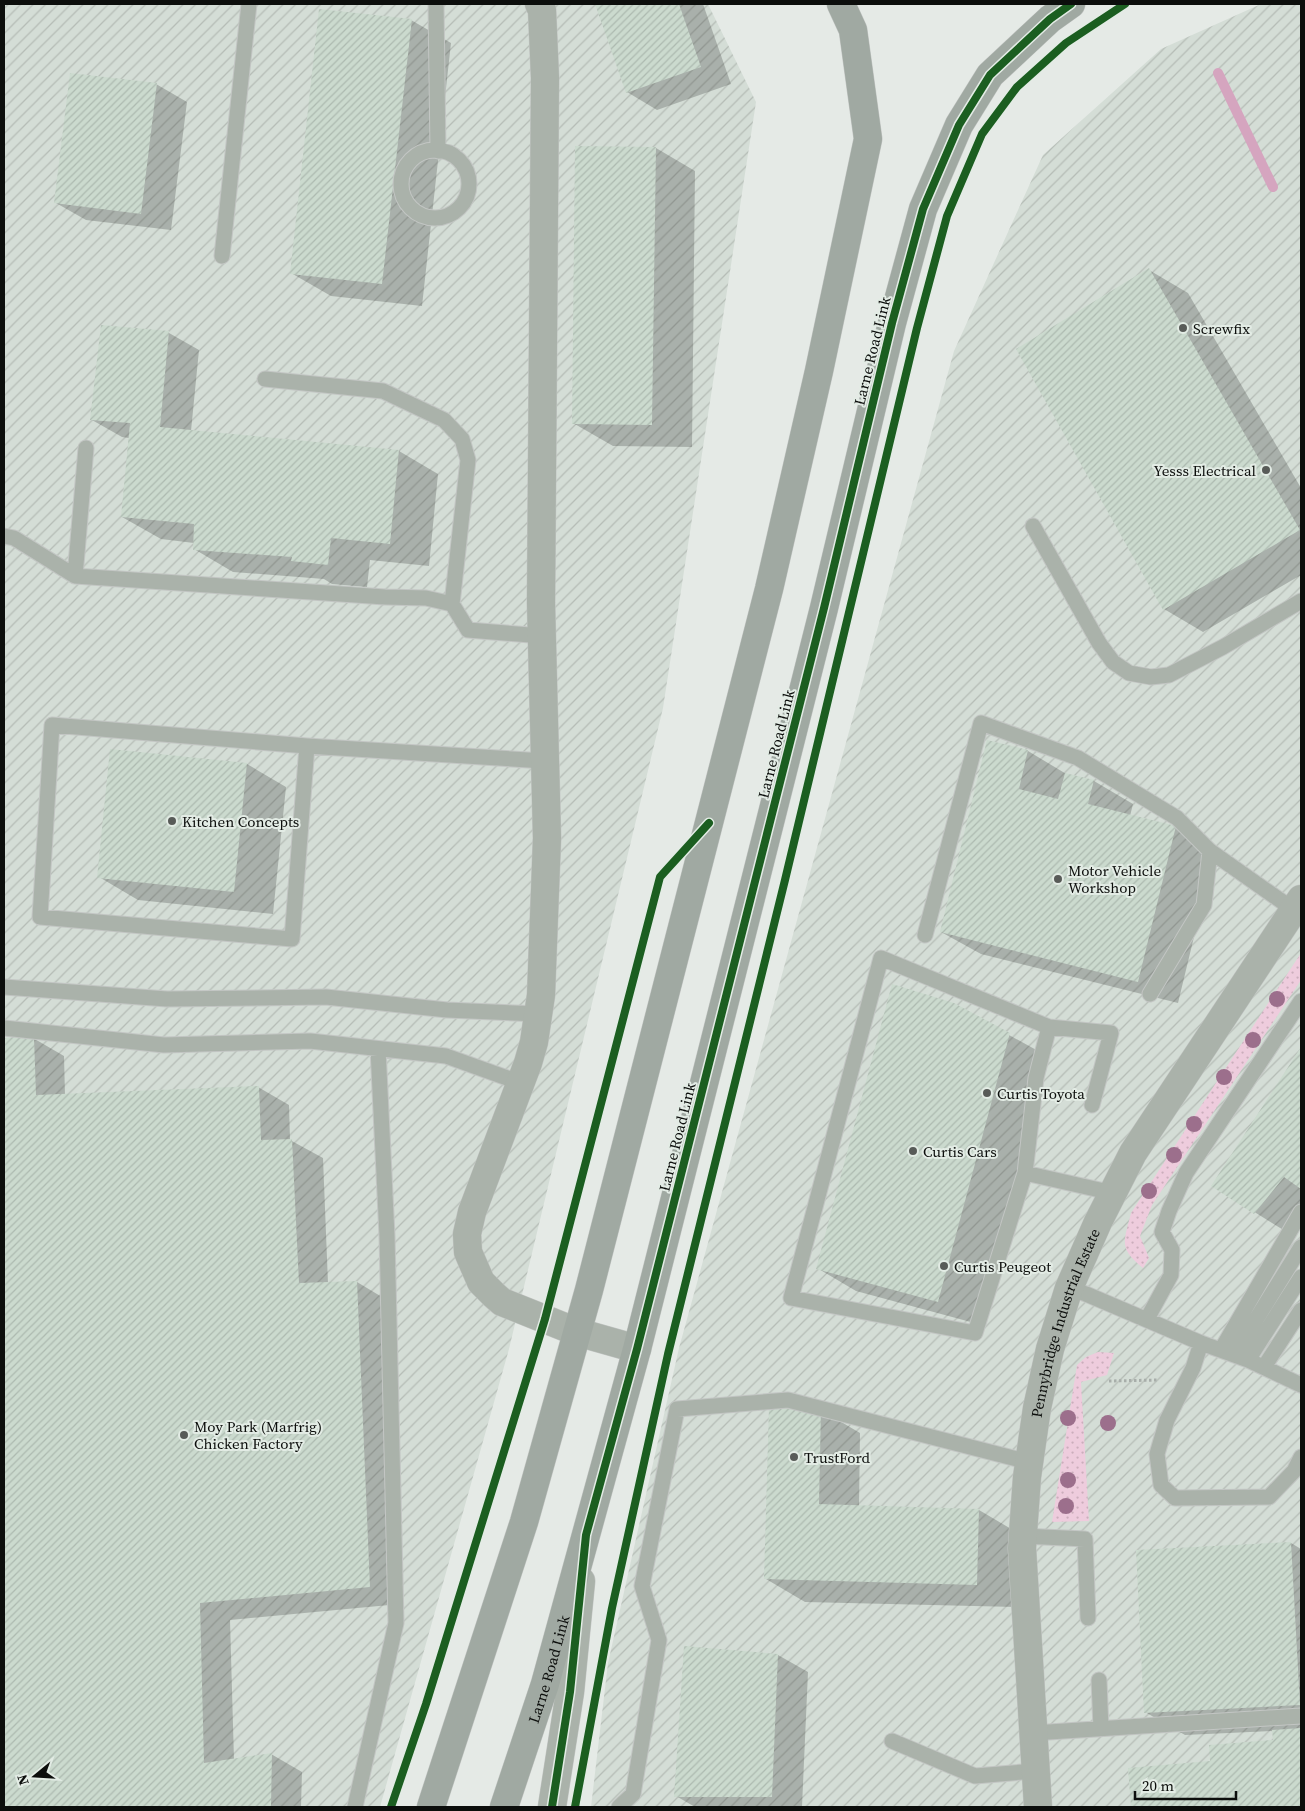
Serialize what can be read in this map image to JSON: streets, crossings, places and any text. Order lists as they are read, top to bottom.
{
  "streets": {
    "main road": ["Larne Road Link"],
    "street": ["Pennybridge Industrial Estate"]
  },
  "places": [
    "Screwfix",
    "Yesss Electrical",
    "Kitchen Concepts",
    "Motor Vehicle Workshop",
    "Curtis Toyota",
    "Curtis Cars",
    "Curtis Peugeot",
    "Moy Park (Marfrig) Chicken Factory",
    "TrustFord"
  ],
  "scale_bar": "20 m",
  "north": "left"
}
